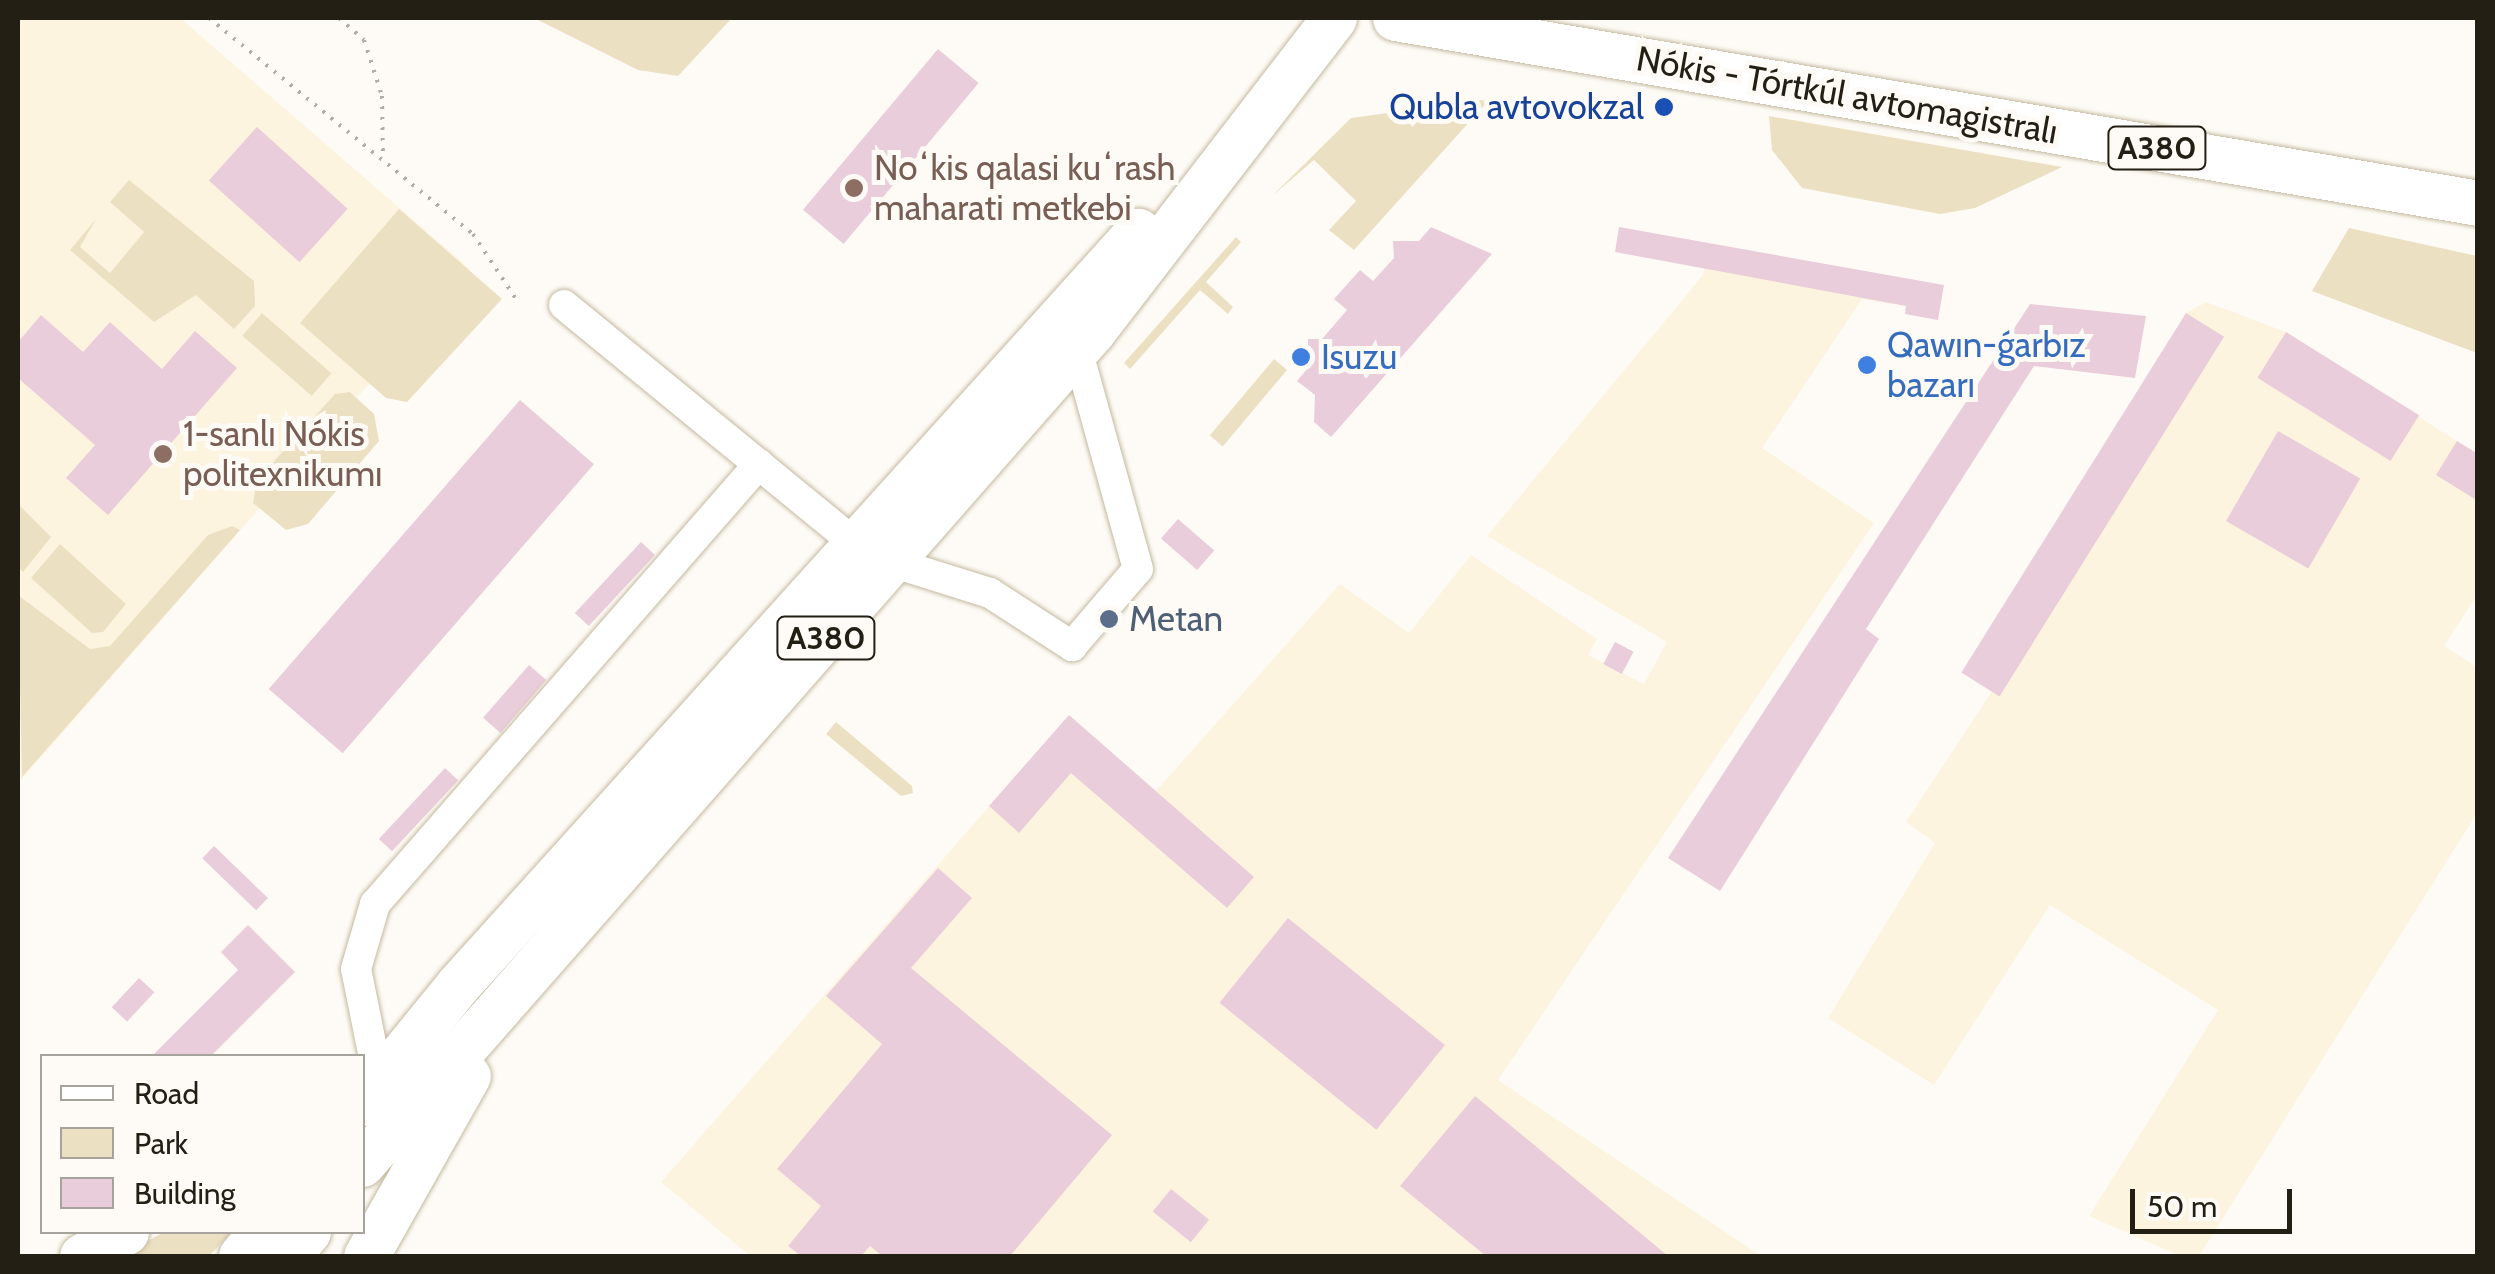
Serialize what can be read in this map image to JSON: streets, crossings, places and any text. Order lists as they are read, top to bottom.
{
  "streets": {
    "highway": ["Nókis - Tórtkúl avtomagistralı", "A380"]
  },
  "places": [
    "Qubla avtovokzal",
    "Noʻkis qalasi kuʻrash maharati metkebi",
    "Isuzu",
    "Qawın-ǵarbız bazarı",
    "1-sanlı Nókis politexnikumı",
    "Metan"
  ],
  "legend": ["Road", "Park", "Building"],
  "scale_bar": "50 m"
}
